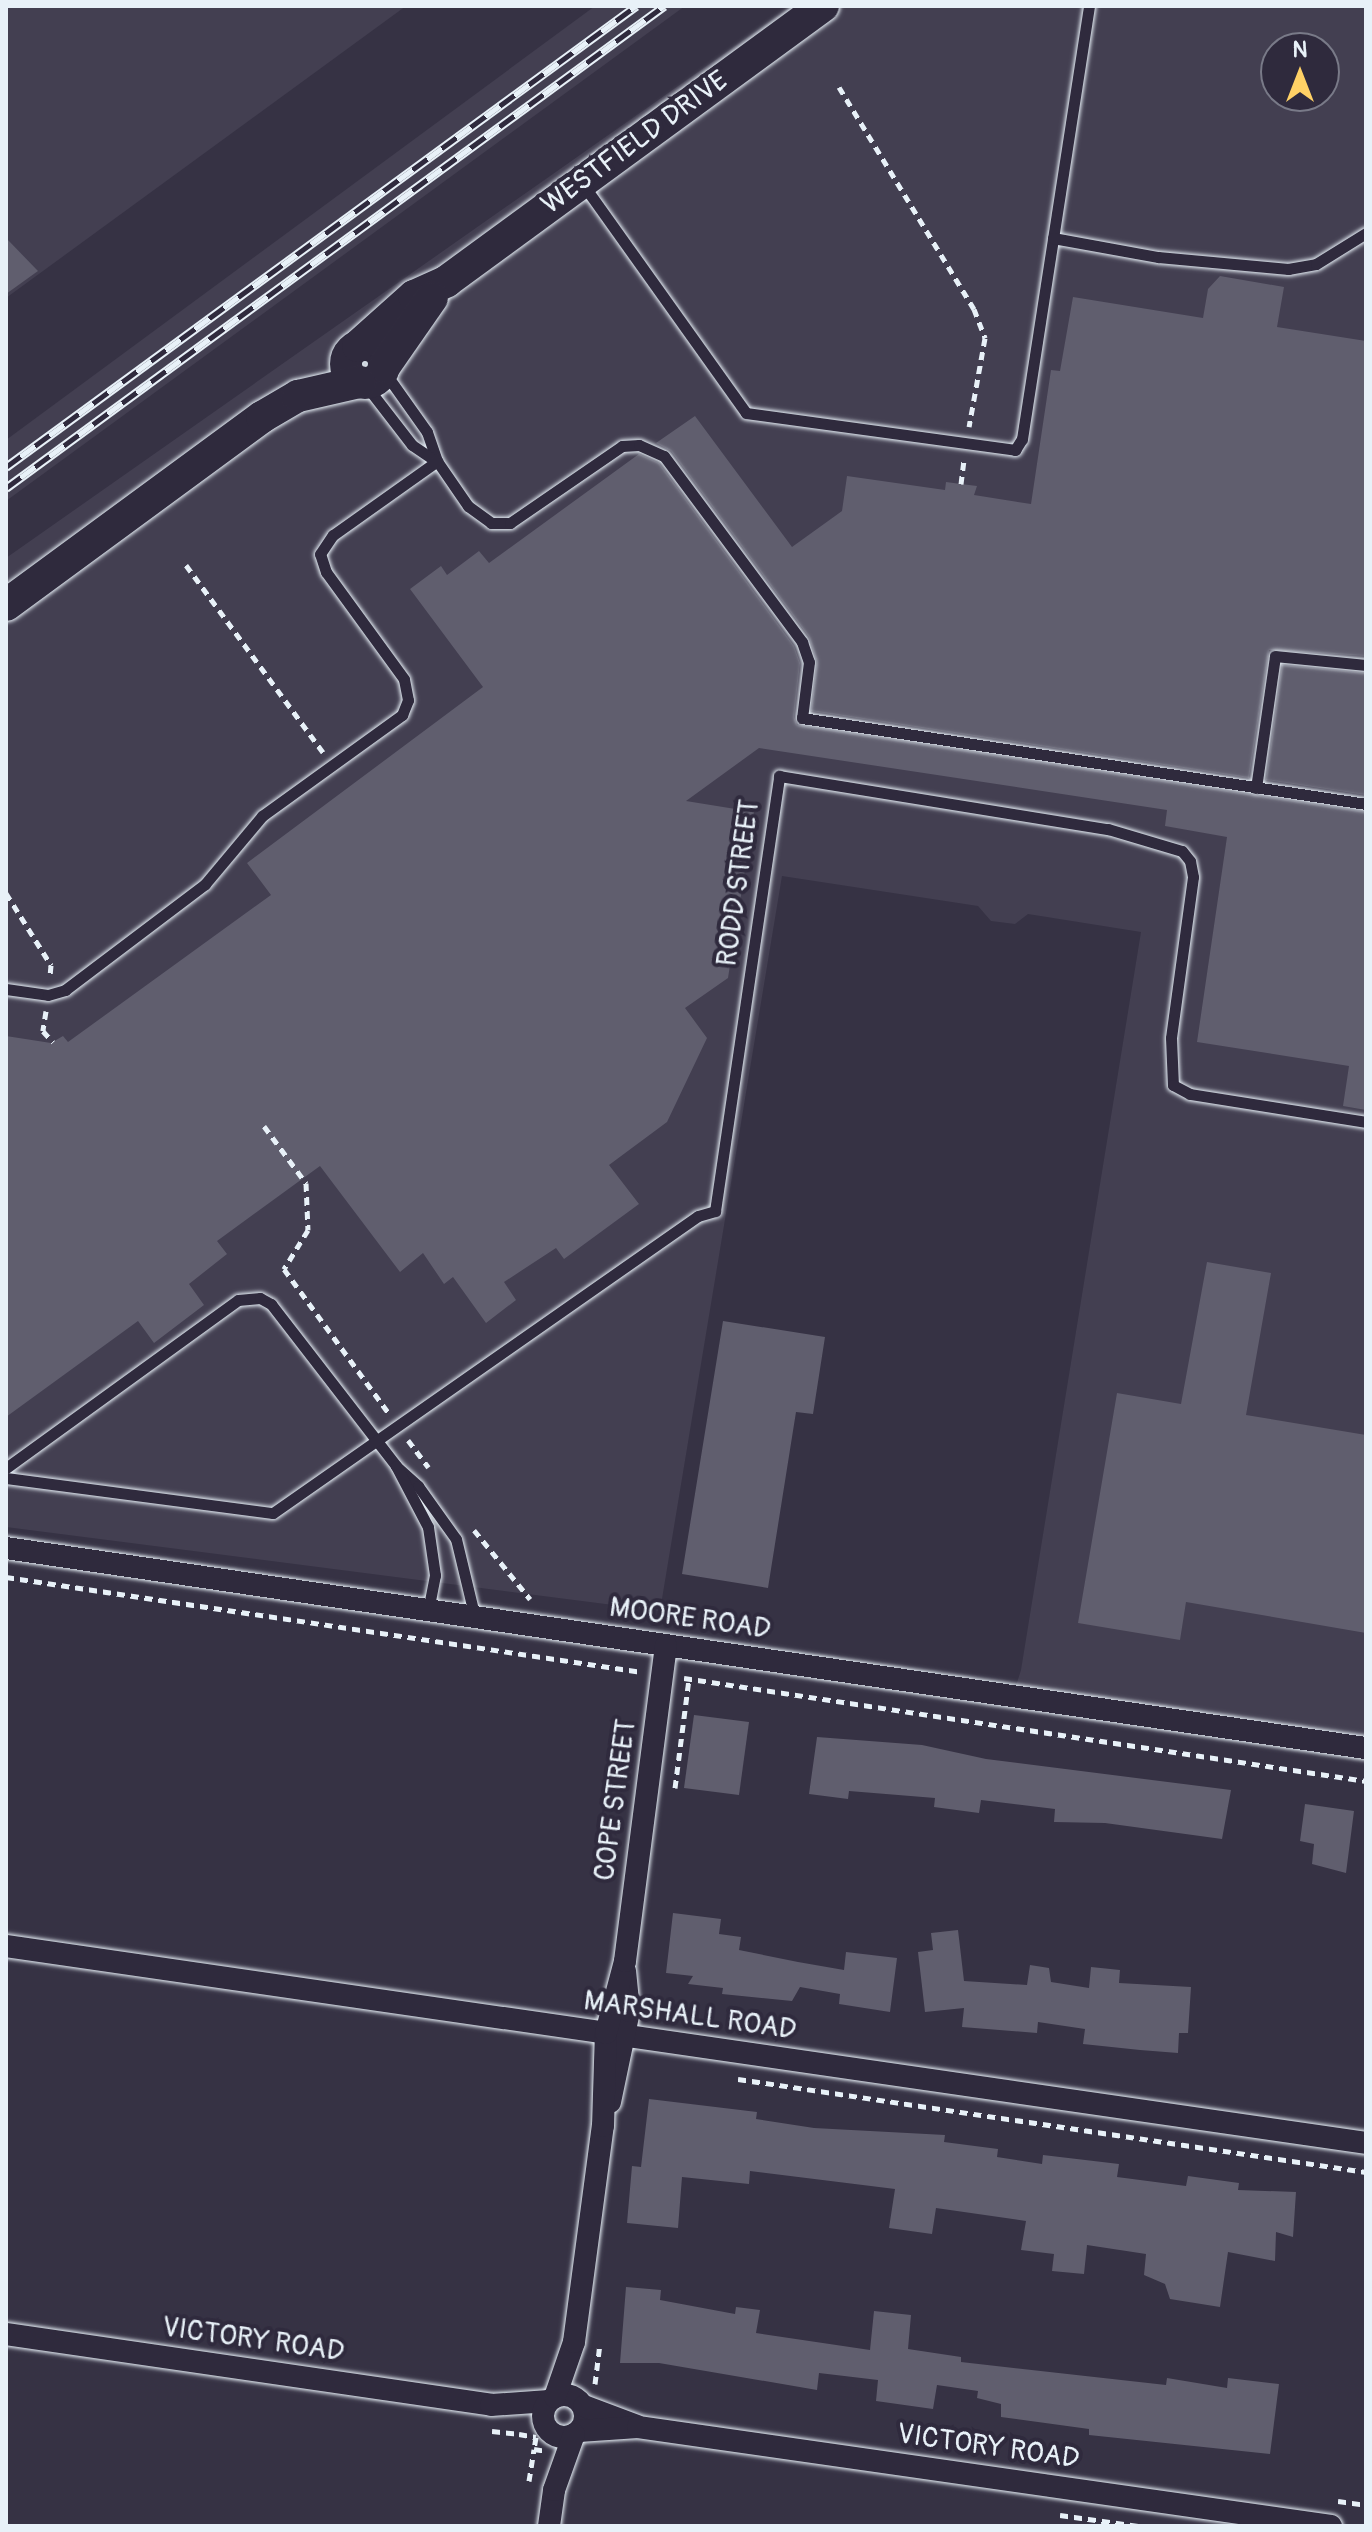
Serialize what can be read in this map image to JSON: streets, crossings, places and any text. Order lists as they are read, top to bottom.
{
  "streets": {
    "main road": ["WESTFIELD DRIVE"],
    "street": [
      "MOORE ROAD",
      "COPE STREET",
      "MARSHALL ROAD",
      "VICTORY ROAD"
    ],
    "lane": ["RODD STREET"]
  },
  "crossings": [
    ["MOORE ROAD", "COPE STREET"],
    ["COPE STREET", "MARSHALL ROAD"],
    ["COPE STREET", "VICTORY ROAD"]
  ],
  "north": "top"
}
